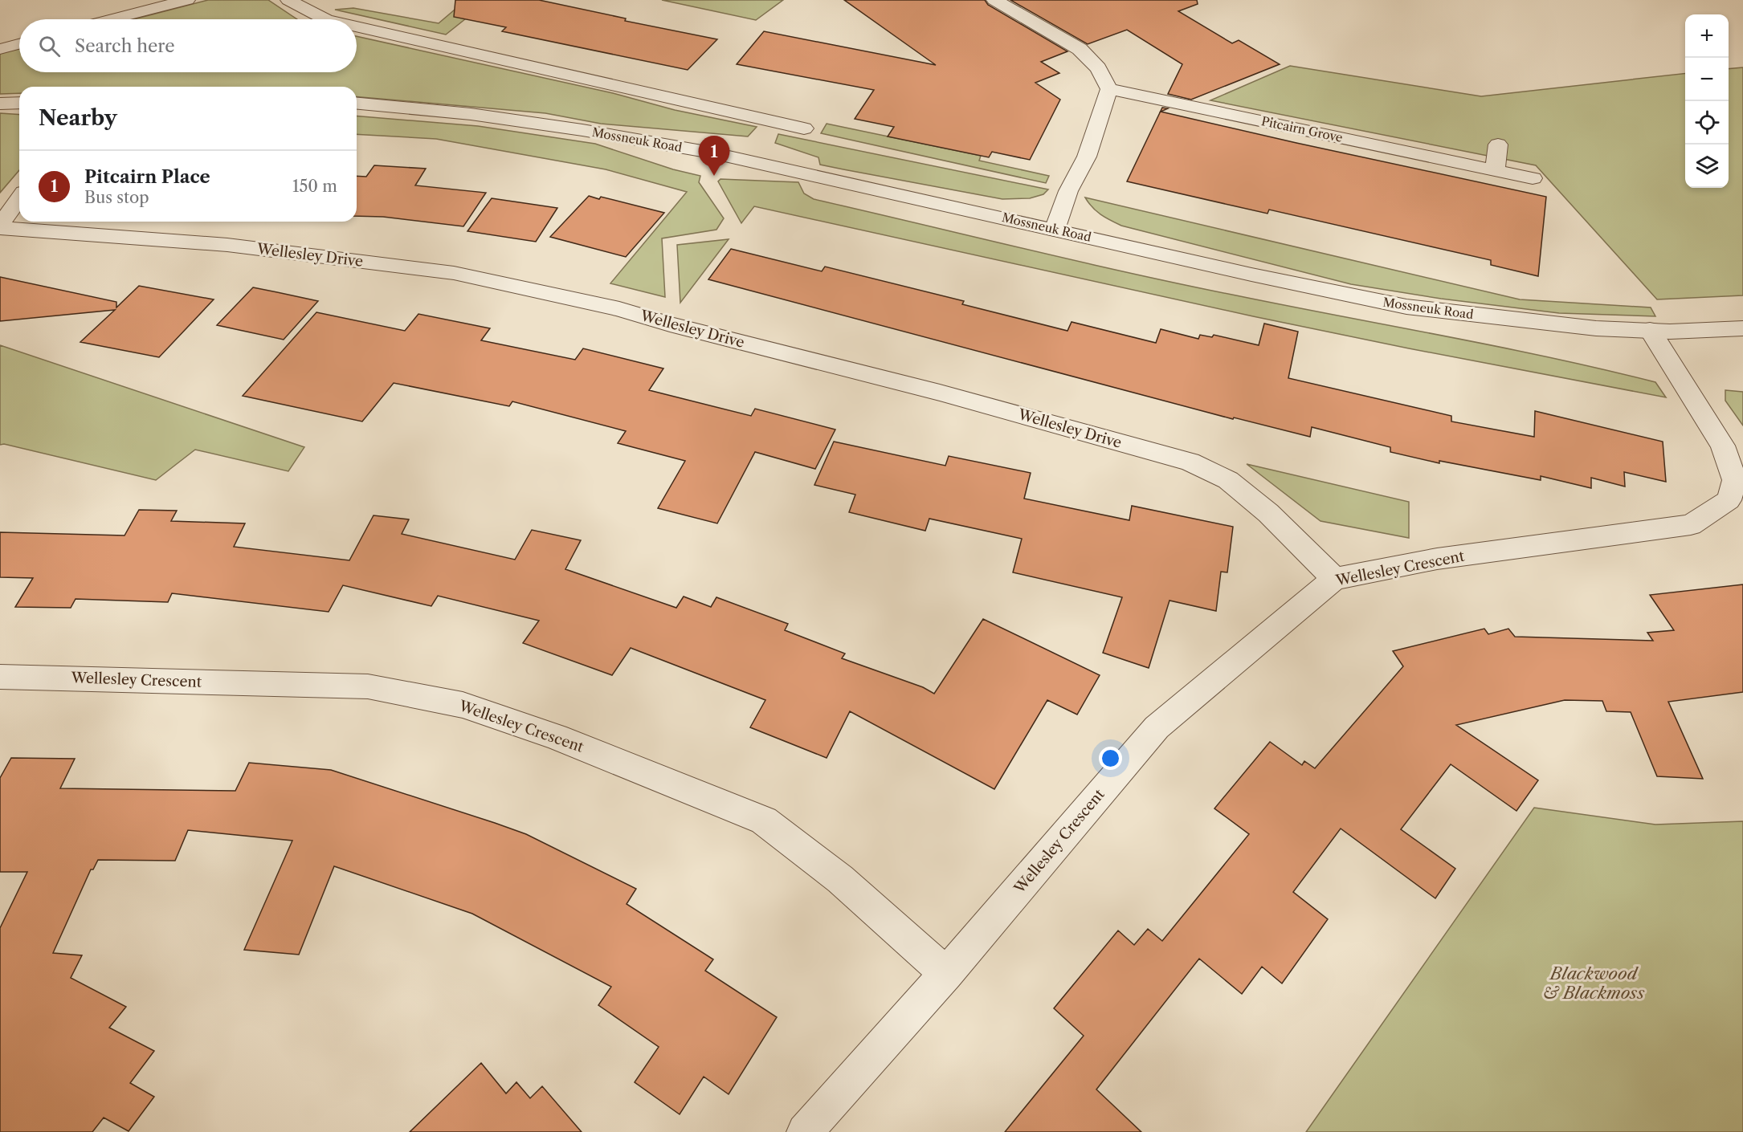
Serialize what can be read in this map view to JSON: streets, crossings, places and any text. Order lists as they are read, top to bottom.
{
  "streets": {
    "street": [
      "Pitcairn Grove",
      "Mossneuk Road",
      "Wellesley Drive",
      "Wellesley Crescent"
    ]
  },
  "crossings": [
    ["Mossneuk Road", "Wellesley Crescent"],
    ["Wellesley Drive", "Wellesley Crescent"]
  ],
  "parks": ["Blackwood & Blackmoss"],
  "page": {
    "map_buttons": ["+", "−"],
    "search": "Search here",
    "heading": "Nearby",
    "pins": "1",
    "list": [
      {
        "mark": "1",
        "name": "Pitcairn Place",
        "note": "Bus stop",
        "value": "150 m"
      }
    ]
  }
}
